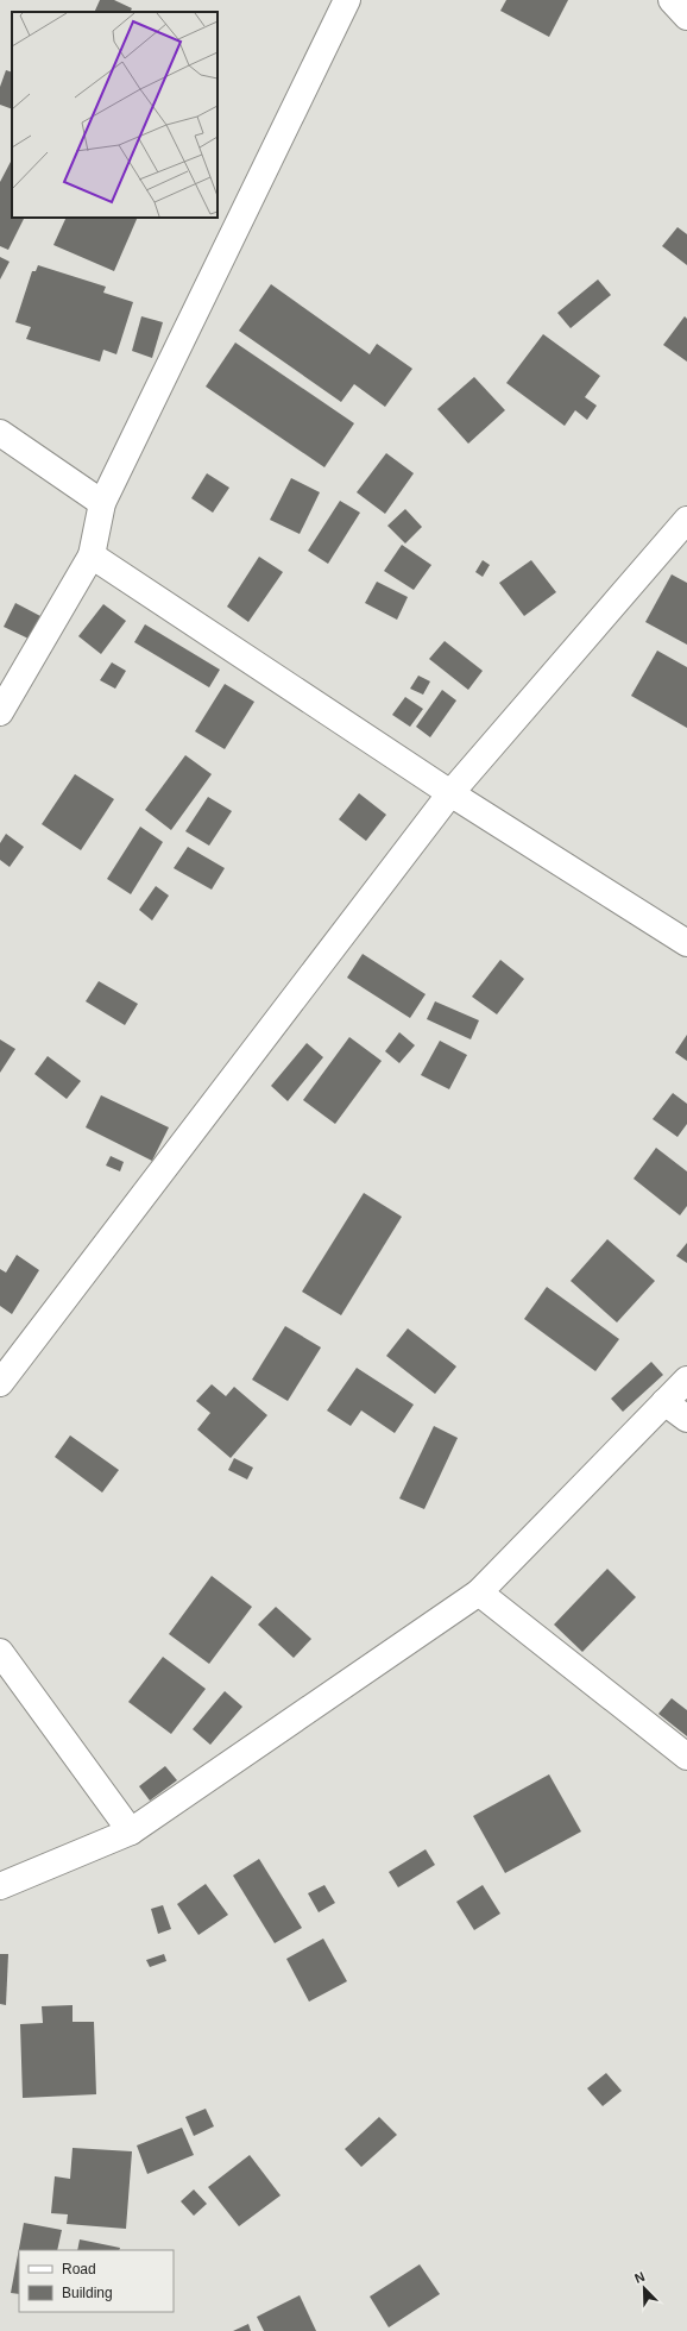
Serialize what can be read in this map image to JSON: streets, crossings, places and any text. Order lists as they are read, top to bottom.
{
  "legend": ["Road", "Building"],
  "north": "top left"
}
